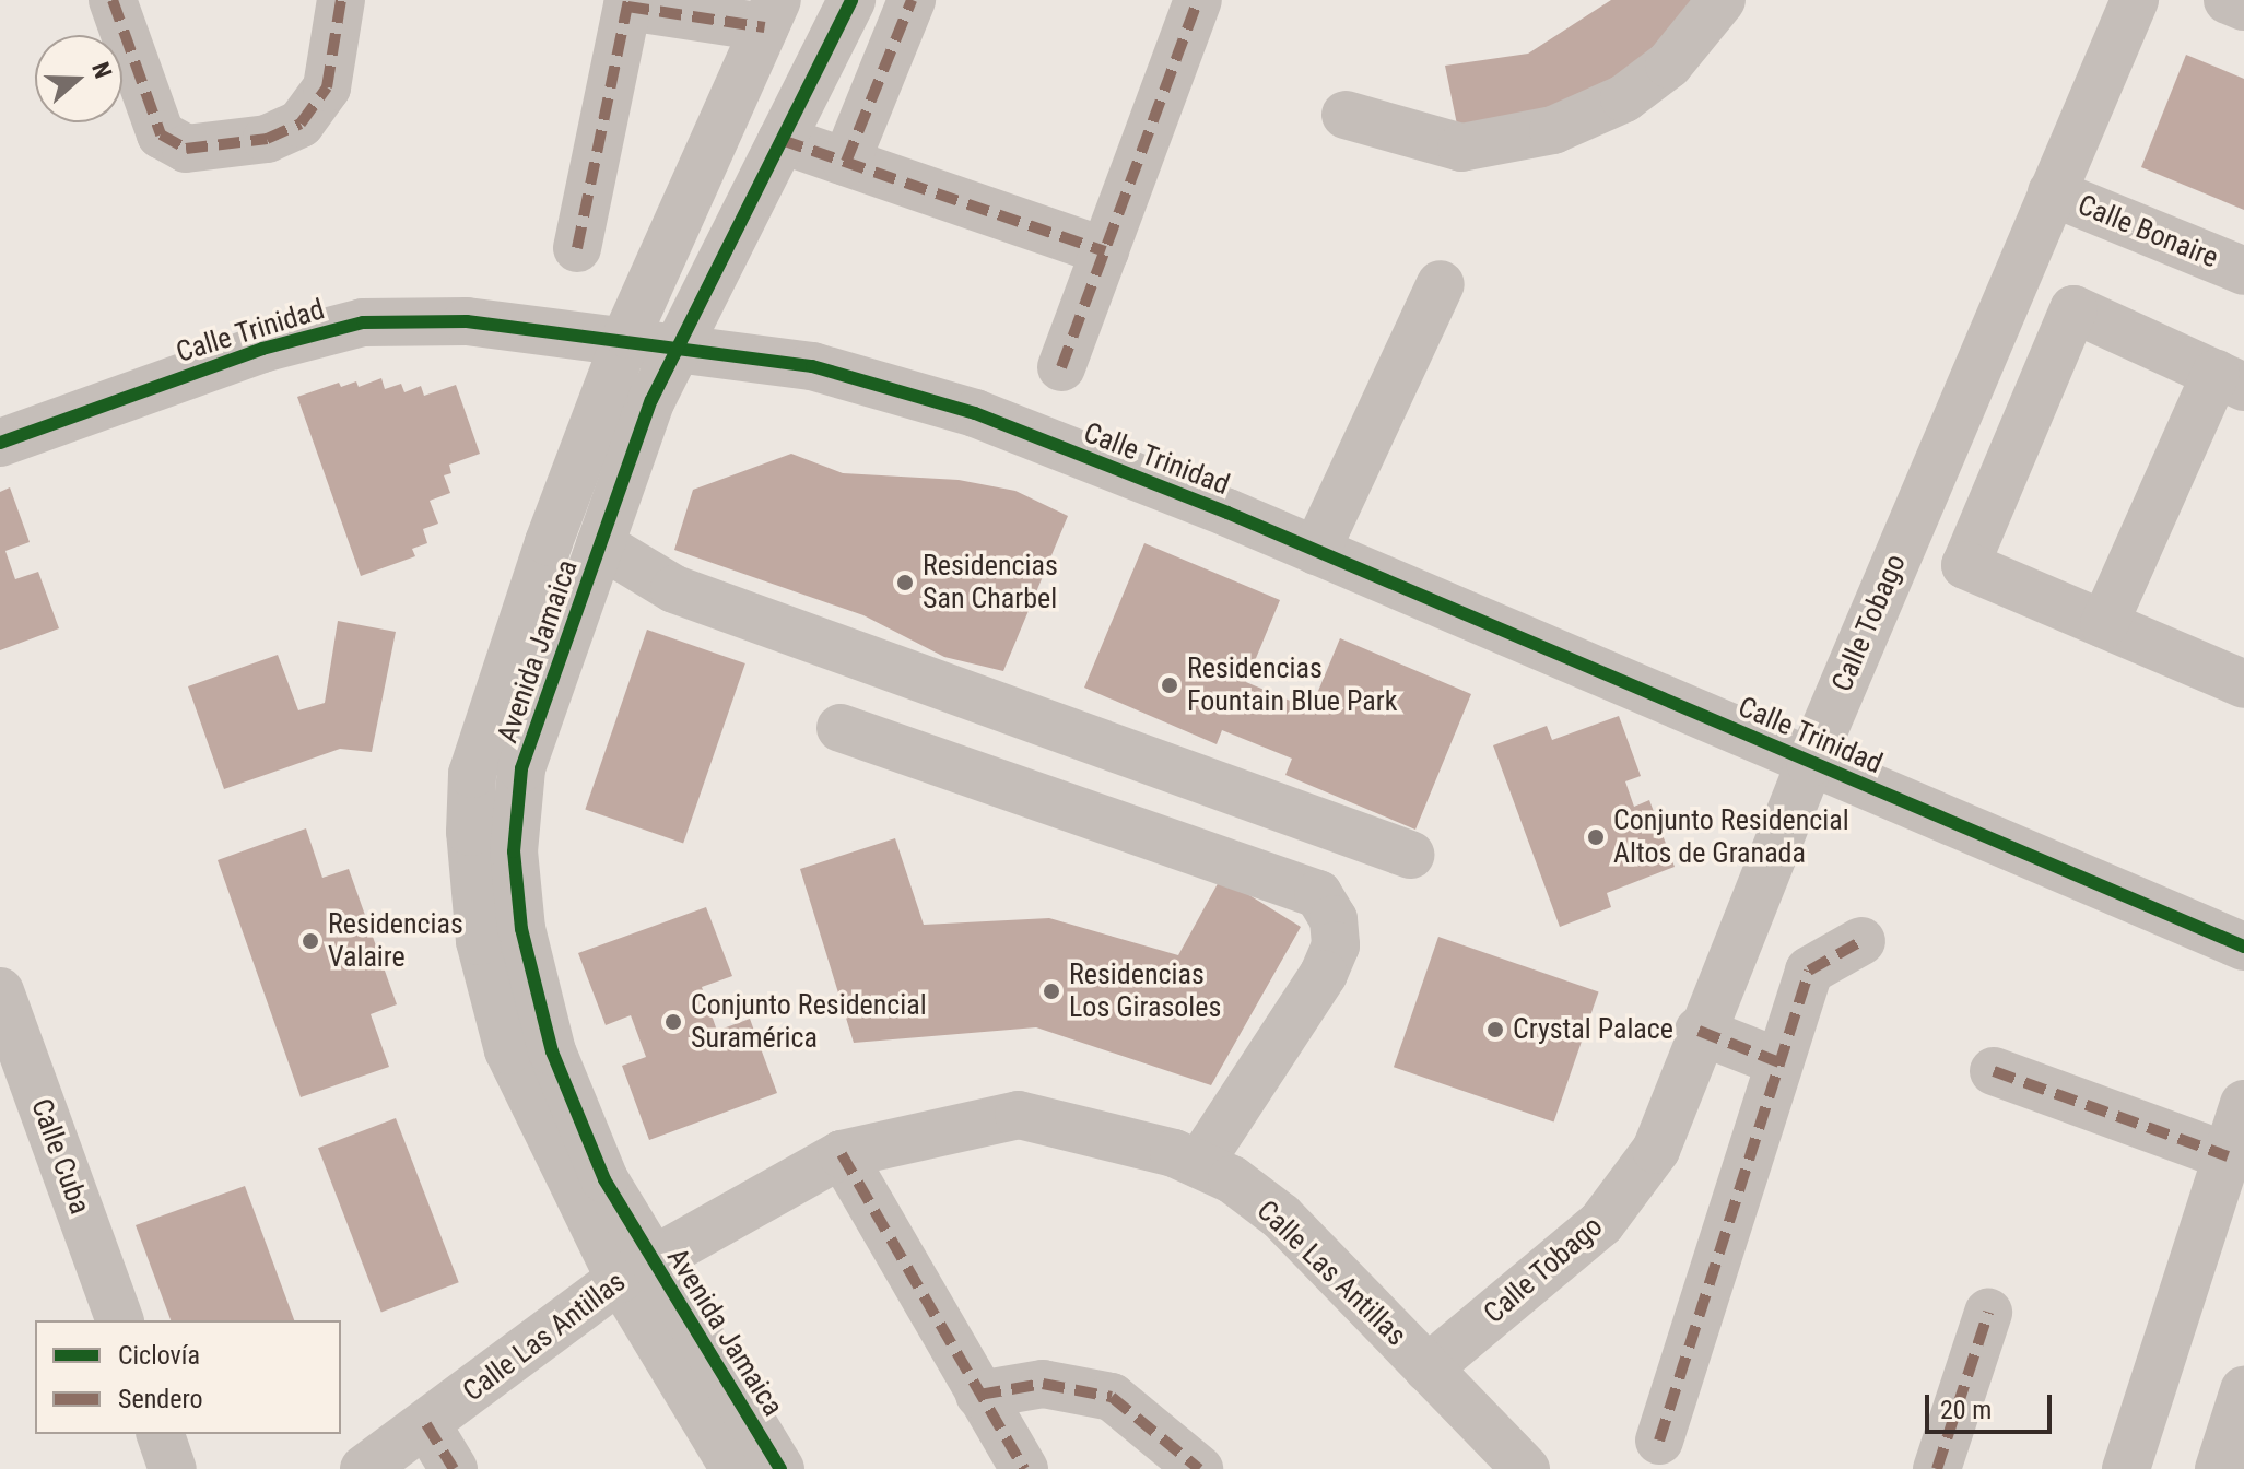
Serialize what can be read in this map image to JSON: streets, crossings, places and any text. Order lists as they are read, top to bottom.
{
  "streets": {
    "street": [
      "Calle Bonaire",
      "Calle Trinidad",
      "Calle Tobago",
      "Avenida Jamaica",
      "Calle Cuba",
      "Calle Las Antillas"
    ]
  },
  "crossings": [
    ["Calle Bonaire", "Calle Tobago"],
    ["Calle Trinidad", "Calle Tobago"],
    ["Calle Trinidad", "Avenida Jamaica"],
    ["Calle Tobago", "Calle Las Antillas"],
    ["Avenida Jamaica", "Calle Las Antillas"]
  ],
  "places": [
    "Residencias San Charbel",
    "Residencias Fountain Blue Park",
    "Conjunto Residencial Altos de Granada",
    "Residencias Valaire",
    "Residencias Los Girasoles",
    "Conjunto Residencial Suramérica",
    "Crystal Palace"
  ],
  "legend": ["Ciclovía", "Sendero"],
  "scale_bar": "20 m",
  "north": "right"
}
